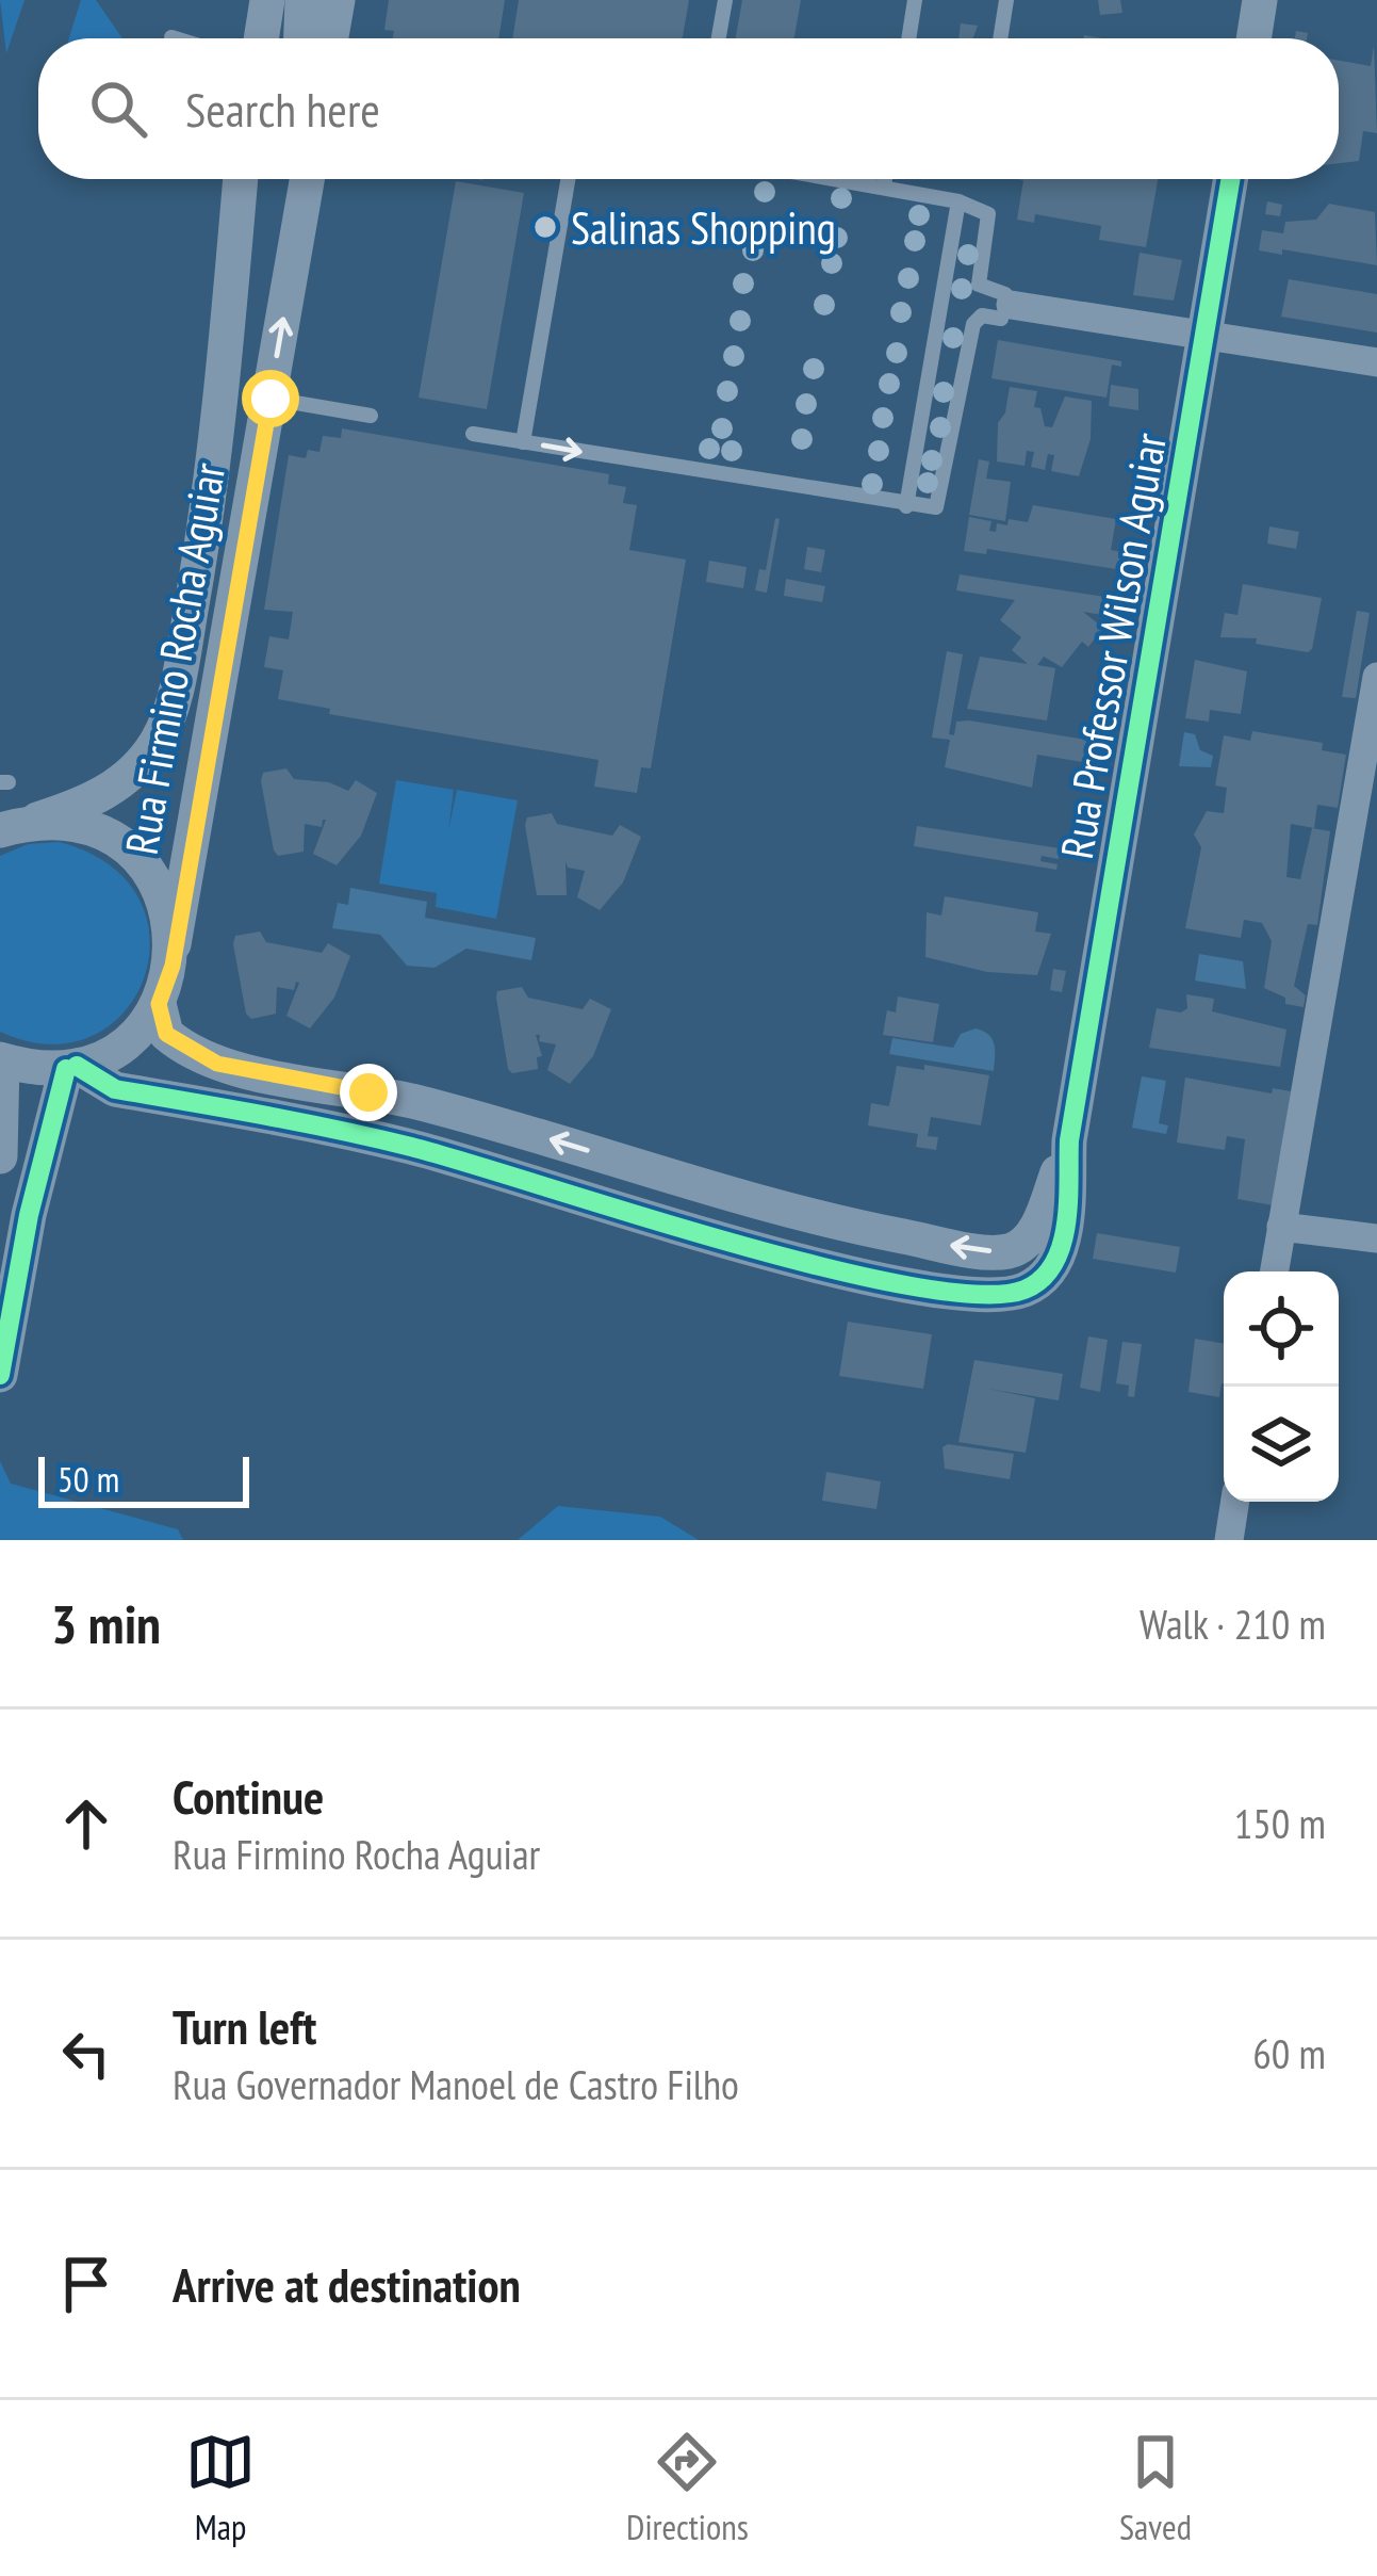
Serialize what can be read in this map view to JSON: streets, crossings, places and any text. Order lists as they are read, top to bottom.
{
  "streets": {
    "street": ["Rua Professor Wilson Aguiar", "Rua Firmino Rocha Aguiar"]
  },
  "places": ["Salinas Shopping"],
  "scale_bar": "50 m",
  "page": {
    "search": "Search here",
    "scale": "50 m",
    "heading": ["3 min", "Walk · 210 m"],
    "list": [
      ["Continue", "Rua Firmino Rocha Aguiar", "150 m"],
      ["Turn left", "Rua Governador Manoel de Castro Filho", "60 m"],
      "Arrive at destination"
    ],
    "nav": ["Map", "Directions", "Saved"]
  }
}
